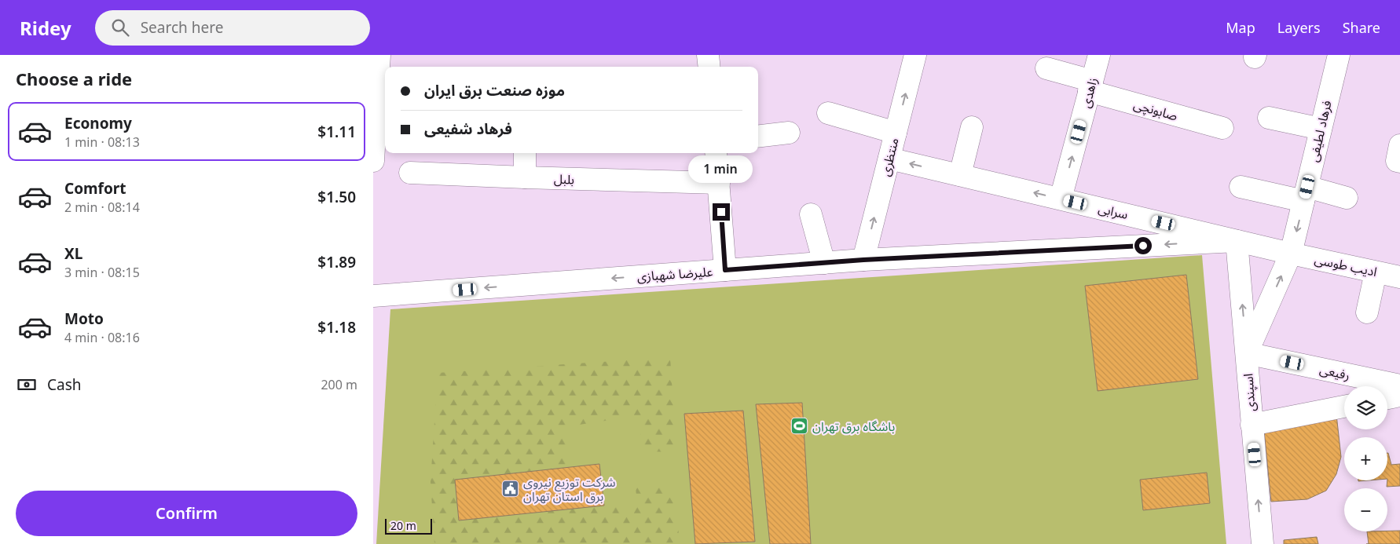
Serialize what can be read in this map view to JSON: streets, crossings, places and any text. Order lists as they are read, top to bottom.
{
  "streets": {
    "street": [
      "زاهدی",
      "صابونچی",
      "فرهاد لطیفی",
      "منتظری",
      "بلبل",
      "سرابی",
      "ادیب طوسی",
      "علیرضا شهبازی",
      "رفیعی",
      "اسپندی"
    ]
  },
  "crossings": [
    ["زاهدی", "صابونچی"],
    ["زاهدی", "سرابی"],
    ["فرهاد لطیفی", "سرابی"],
    ["فرهاد لطیفی", "ادیب طوسی"],
    ["فرهاد لطیفی", "رفیعی"],
    ["فرهاد لطیفی", "اسپندی"],
    ["منتظری", "سرابی"],
    ["منتظری", "علیرضا شهبازی"],
    ["سرابی", "ادیب طوسی"],
    ["سرابی", "علیرضا شهبازی"],
    ["سرابی", "اسپندی"],
    ["علیرضا شهبازی", "اسپندی"],
    ["رفیعی", "اسپندی"]
  ],
  "one_way": ["سرابی", "علیرضا شهبازی", "اسپندی"],
  "places": {
    "sports": ["باشگاه برق تهران"],
    "public building": ["شرکت توزیع نیروی برق استان تهران"]
  },
  "scale_bar": "20 m",
  "page": {
    "header": "Ridey",
    "search": "Search here",
    "nav": ["Map", "Layers", "Share"],
    "heading": "Choose a ride",
    "banner": ["موزه صنعت برق ایران", "فرهاد شفیعی"],
    "list": [
      {
        "name": "Economy",
        "note": "1 min · 08:13",
        "value": "$1.11"
      },
      {
        "name": "Comfort",
        "note": "2 min · 08:14",
        "value": "$1.50"
      },
      {
        "name": "XL",
        "note": "3 min · 08:15",
        "value": "$1.89"
      },
      {
        "name": "Moto",
        "note": "4 min · 08:16",
        "value": "$1.18"
      }
    ],
    "bubble": "1 min",
    "pay": ["Cash", "200 m"],
    "map_buttons": ["+", "−"],
    "buttons": "Confirm",
    "scale": "20 m"
  }
}
